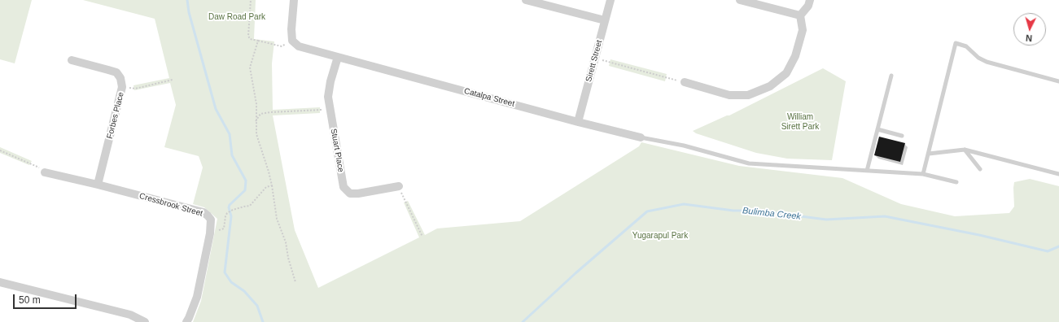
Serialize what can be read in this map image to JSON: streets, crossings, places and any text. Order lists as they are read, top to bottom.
{
  "streets": {
    "street": [
      "Sirett Street",
      "Catalpa Street",
      "Forbes Place",
      "Stuart Place",
      "Cressbrook Street"
    ]
  },
  "crossings": [
    ["Sirett Street", "Catalpa Street"],
    ["Catalpa Street", "Stuart Place"],
    ["Forbes Place", "Cressbrook Street"]
  ],
  "water": ["Bulimba Creek"],
  "parks": ["Daw Road Park", "William Sirett Park", "Yugarapul Park"],
  "scale_bar": "50 m",
  "north": "bottom"
}
